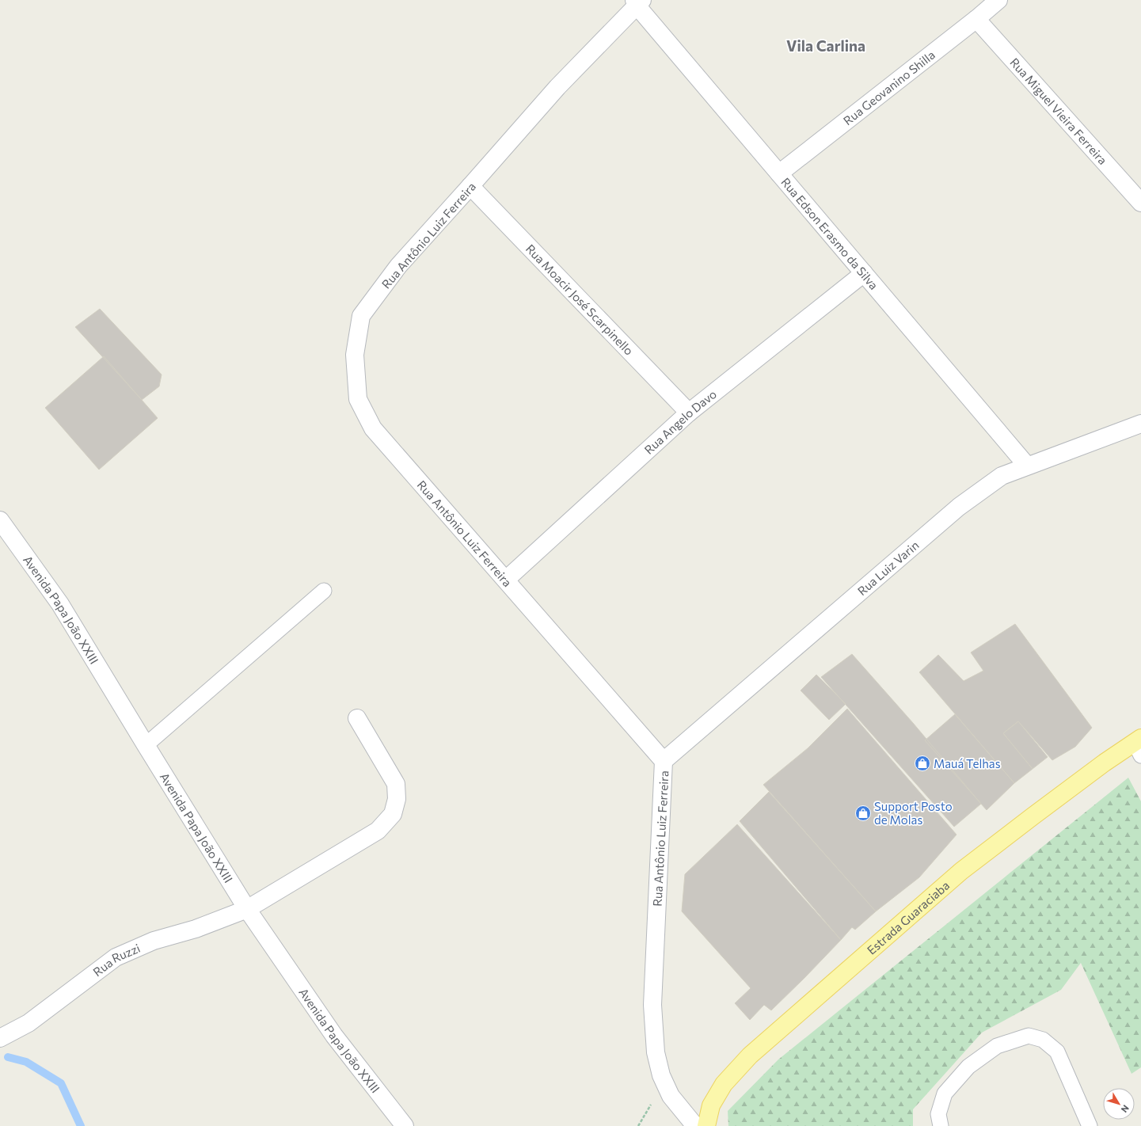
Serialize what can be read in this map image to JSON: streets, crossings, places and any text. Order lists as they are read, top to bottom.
{
  "streets": {
    "main road": ["Estrada Guaraciaba"],
    "street": [
      "Rua Geovanino Shilla",
      "Rua Miguel Vieira Ferreira",
      "Rua Edson Erasmo da Silva",
      "Rua Antônio Luiz Ferreira",
      "Rua Moacir José Scarpinello",
      "Rua Angelo Davo",
      "Rua Luiz Varin",
      "Avenida Papa João XXIII",
      "Rua Ruzzi"
    ]
  },
  "crossings": [
    ["Rua Geovanino Shilla", "Rua Miguel Vieira Ferreira"],
    ["Rua Geovanino Shilla", "Rua Edson Erasmo da Silva"],
    ["Rua Edson Erasmo da Silva", "Rua Antônio Luiz Ferreira"],
    ["Rua Edson Erasmo da Silva", "Rua Angelo Davo"],
    ["Rua Edson Erasmo da Silva", "Rua Luiz Varin"],
    ["Rua Antônio Luiz Ferreira", "Rua Moacir José Scarpinello"],
    ["Rua Antônio Luiz Ferreira", "Rua Angelo Davo"],
    ["Rua Antônio Luiz Ferreira", "Rua Luiz Varin"],
    ["Rua Moacir José Scarpinello", "Rua Angelo Davo"],
    ["Avenida Papa João XXIII", "Rua Ruzzi"]
  ],
  "districts": ["Vila Carlina"],
  "places": {
    "shop": ["Mauá Telhas", "Support Posto de Molas"]
  },
  "north": "bottom right"
}
